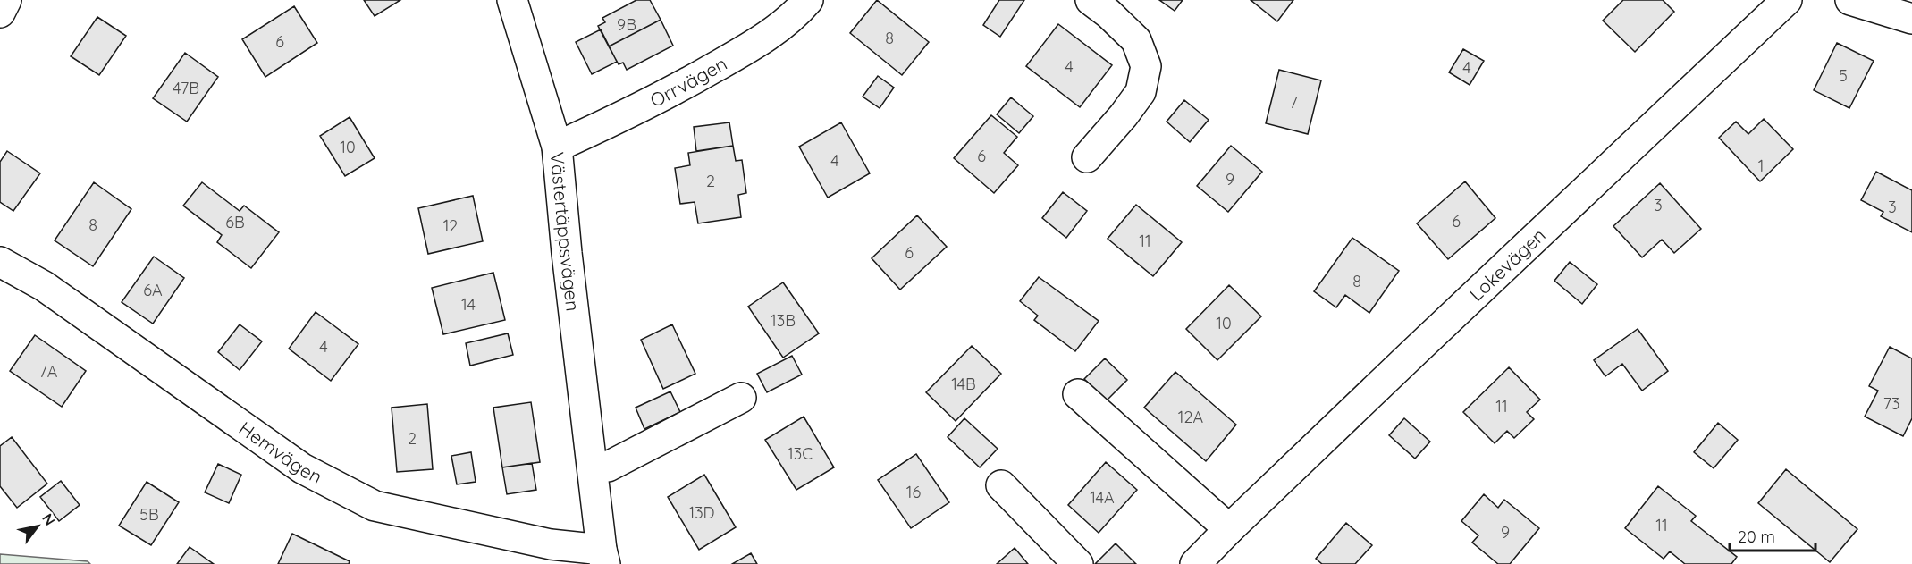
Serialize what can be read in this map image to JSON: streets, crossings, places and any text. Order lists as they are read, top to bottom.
{
  "streets": {
    "street": [
      "Orrvägen",
      "Västertäppsvägen",
      "Lokevägen",
      "Hemvägen"
    ]
  },
  "crossings": [
    ["Orrvägen", "Västertäppsvägen"],
    ["Västertäppsvägen", "Hemvägen"]
  ],
  "house_numbers": [
    "9B",
    "8",
    "6",
    "4",
    "4",
    "5",
    "47B",
    "7",
    "10",
    "6",
    "4",
    "1",
    "9",
    "2",
    "3",
    "3",
    "6",
    "6B",
    "8",
    "12",
    "11",
    "6",
    "8",
    "6A",
    "14",
    "13B",
    "10",
    "4",
    "7A",
    "14B",
    "73",
    "11",
    "12A",
    "2",
    "13C",
    "16",
    "14A",
    "13D",
    "5B",
    "11",
    "9"
  ],
  "scale_bar": "20 m",
  "north": "top right"
}
